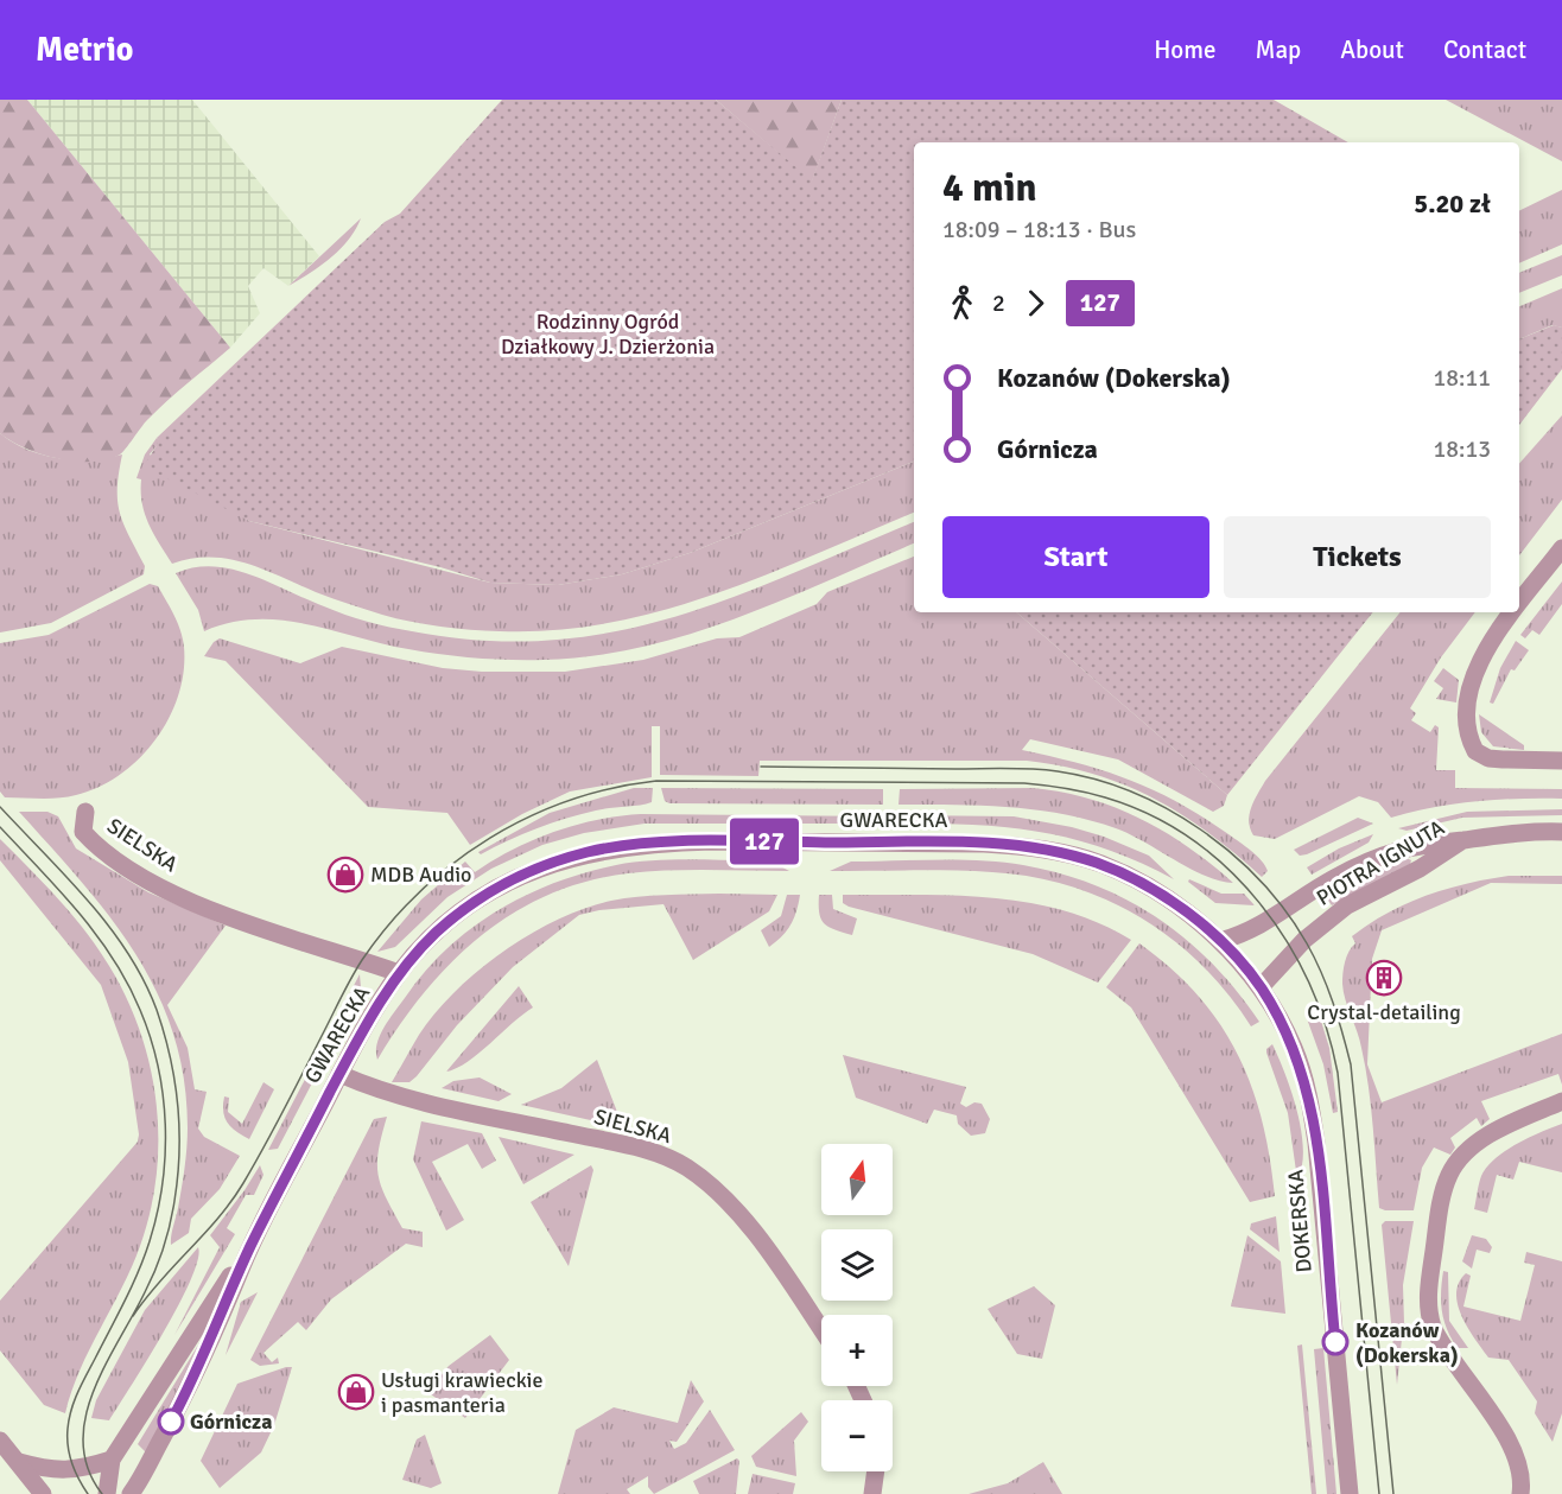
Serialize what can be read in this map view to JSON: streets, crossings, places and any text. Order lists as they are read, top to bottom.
{
  "streets": {
    "street": [
      "GWARECKA",
      "SIELSKA",
      "PIOTRA IGNUTA",
      "DOKERSKA"
    ]
  },
  "crossings": [
    ["GWARECKA", "SIELSKA"],
    ["GWARECKA", "PIOTRA IGNUTA"],
    ["GWARECKA", "DOKERSKA"],
    ["PIOTRA IGNUTA", "DOKERSKA"]
  ],
  "parks": ["Rodzinny Ogród Działkowy J. Dzierżonia"],
  "places": {
    "shop": ["MDB Audio", "Usługi krawieckie i pasmanteria"],
    "building": ["Crystal-detailing"],
    "other": ["Kozanów (Dokerska)", "Górnicza"]
  },
  "lines": ["bus line 127"],
  "north": "top",
  "page": {
    "header": "Metrio",
    "nav": [
      "Home",
      "Map",
      "About",
      "Contact"
    ],
    "on_map": "127",
    "heading": ["4 min", "18:09 – 18:13 · Bus", "5.20 zł"],
    "legs": ["2", "127"],
    "list": [
      {
        "name": "Kozanów (Dokerska)",
        "value": "18:11"
      },
      {
        "name": "Górnicza",
        "value": "18:13"
      }
    ],
    "buttons": ["Start", "Tickets"],
    "map_buttons": ["+", "−"]
  }
}
